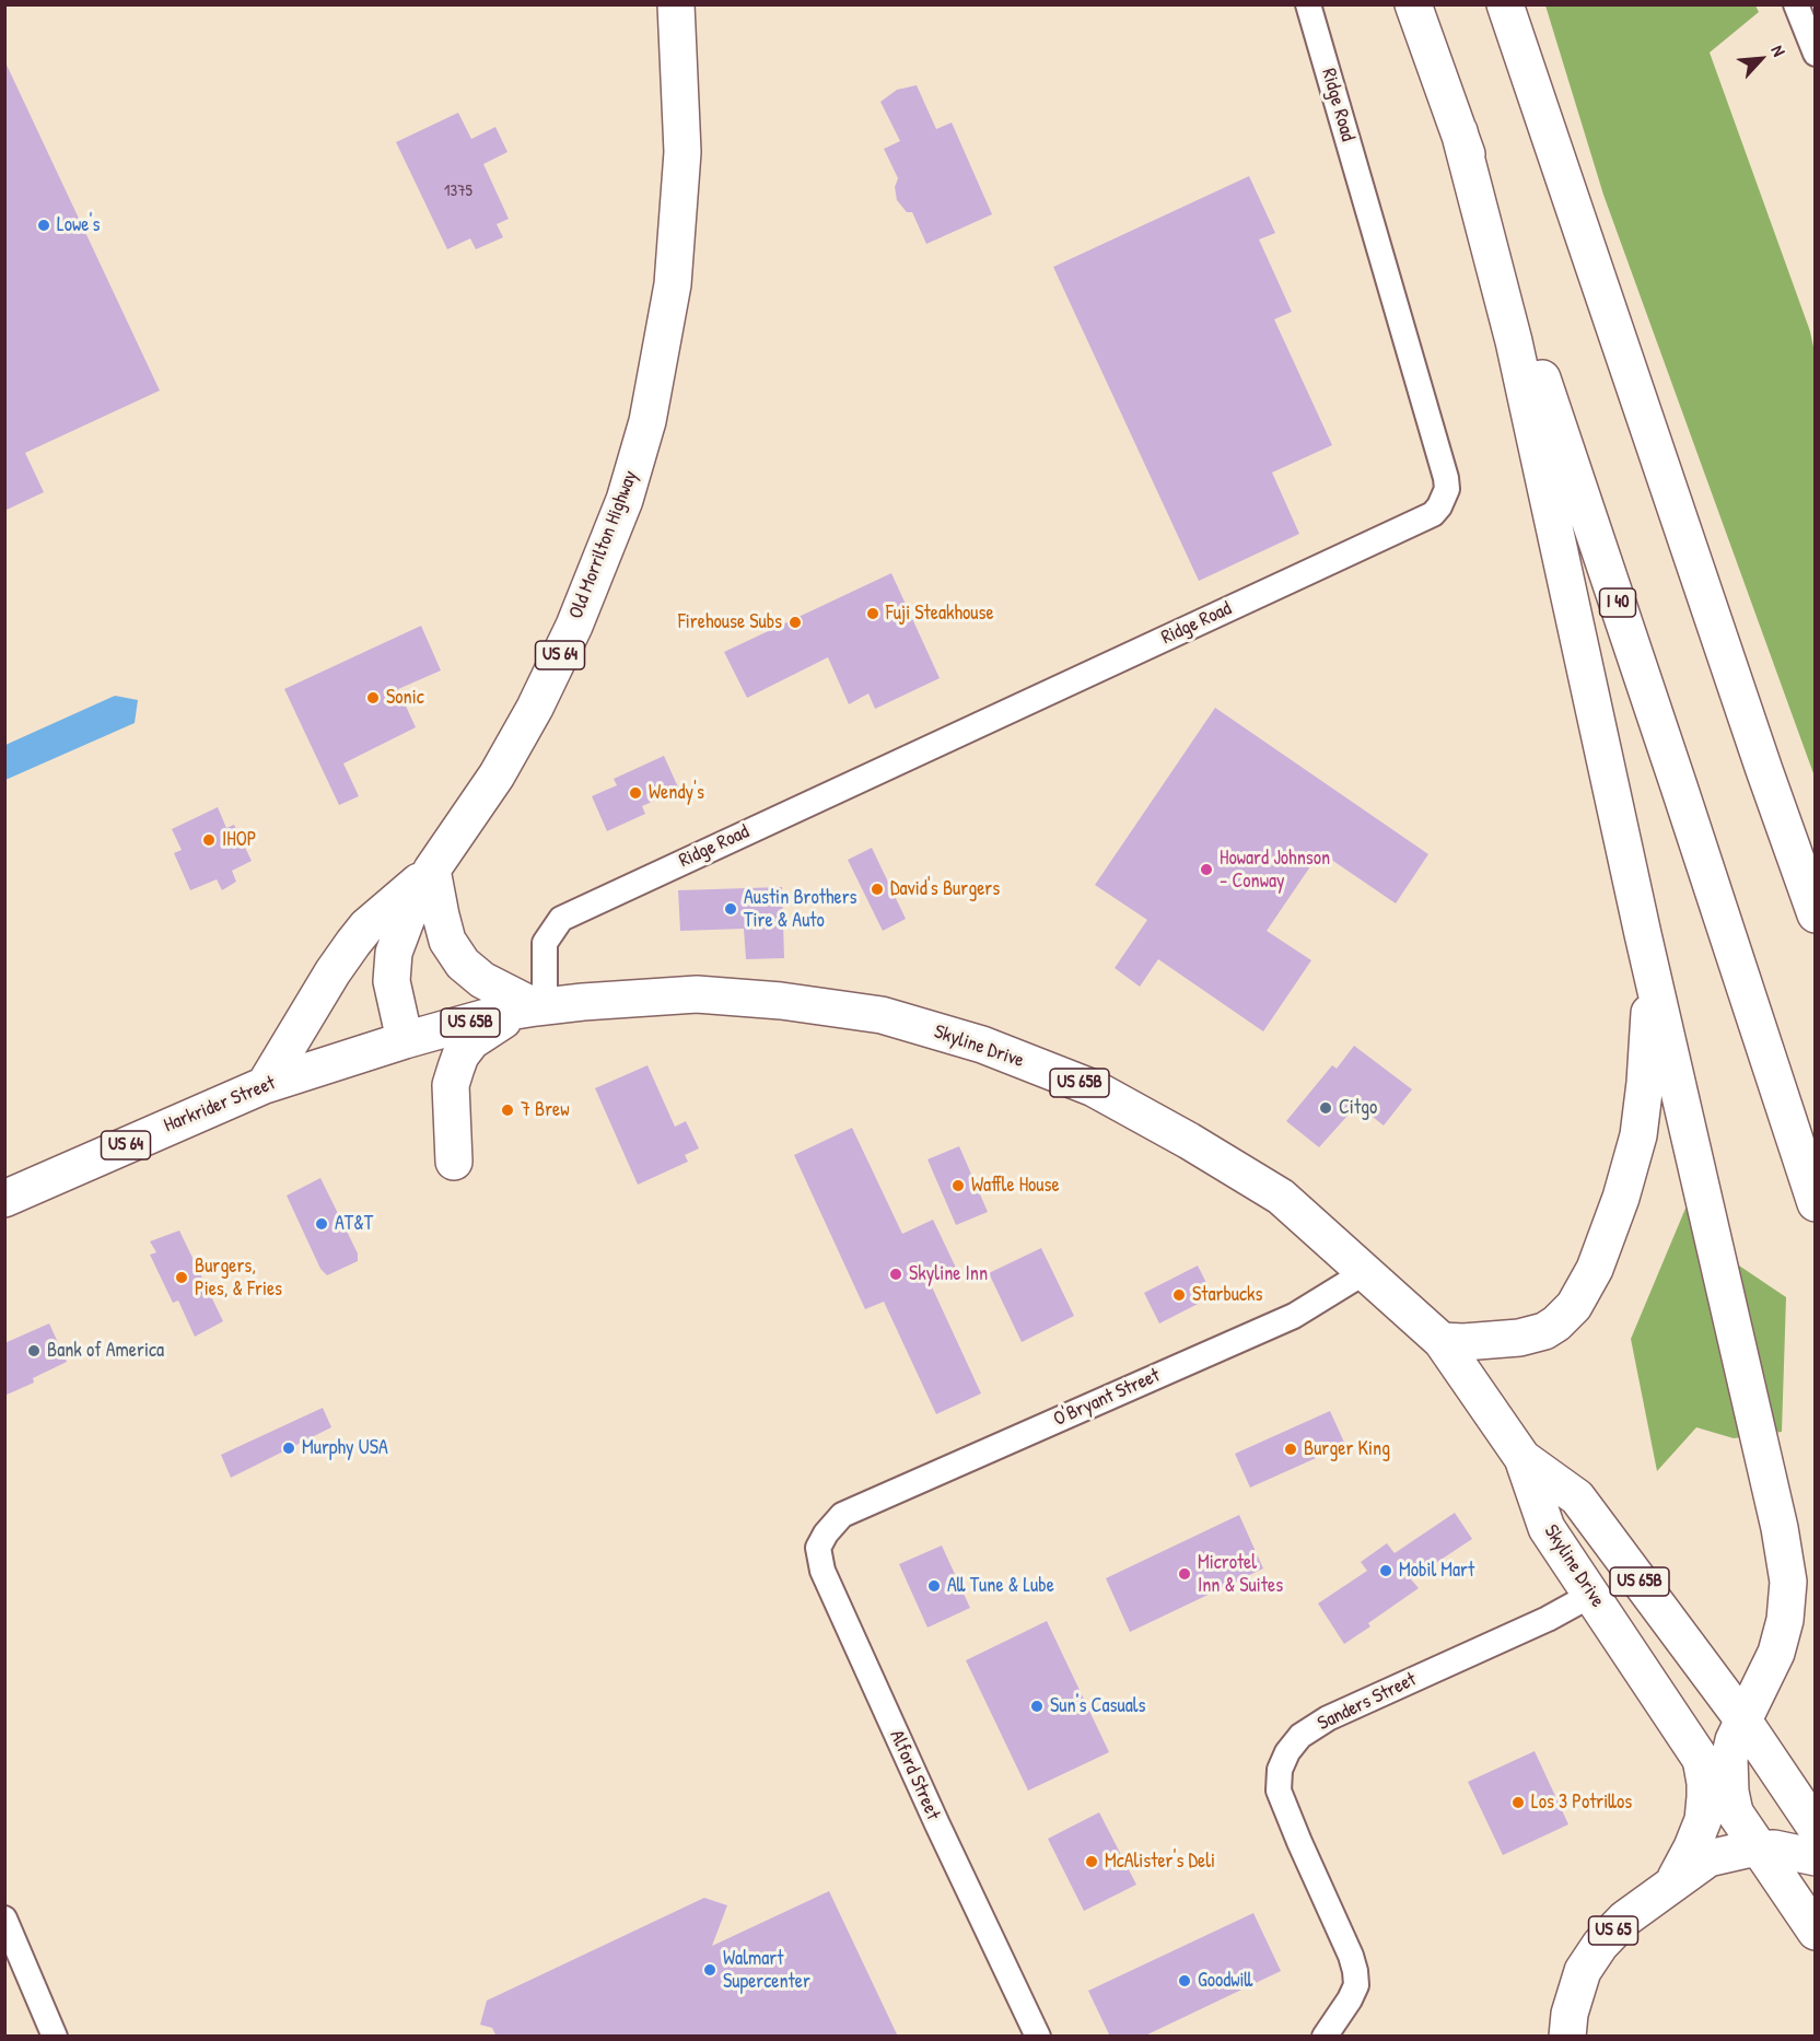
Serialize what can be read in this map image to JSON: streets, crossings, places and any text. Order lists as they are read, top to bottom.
{
  "streets": {
    "main road": [
      "Old Morrilton Highway",
      "I 40",
      "US 64",
      "US 65B",
      "Skyline Drive",
      "Harkrider Street",
      "US 65"
    ],
    "street": [
      "Ridge Road",
      "O'Bryant Street",
      "Sanders Street",
      "Alford Street"
    ]
  },
  "crossings": [
    ["Ridge Road", "Skyline Drive"],
    ["Old Morrilton Highway", "US 64"],
    ["Old Morrilton Highway", "Skyline Drive"],
    ["Old Morrilton Highway", "Harkrider Street"],
    ["US 64", "Harkrider Street"],
    ["Skyline Drive", "Harkrider Street"],
    ["Skyline Drive", "O'Bryant Street"],
    ["Skyline Drive", "Sanders Street"],
    ["Skyline Drive", "US 65"],
    ["O'Bryant Street", "Alford Street"]
  ],
  "places": [
    "Lowe's",
    "Fuji Steakhouse",
    "Firehouse Subs",
    "Sonic",
    "Wendy's",
    "IHOP",
    "Howard Johnson - Conway",
    "David's Burgers",
    "Austin Brothers Tire & Auto",
    "Citgo",
    "7 Brew",
    "Waffle House",
    "AT&T",
    "Skyline Inn",
    "Burgers, Pies, & Fries",
    "Starbucks",
    "Bank of America",
    "Murphy USA",
    "Burger King",
    "Mobil Mart",
    "Microtel Inn & Suites",
    "All Tune & Lube",
    "Sun's Casuals",
    "Los 3 Potrillos",
    "McAlister's Deli",
    "Walmart Supercenter",
    "Goodwill"
  ],
  "house_numbers": ["1375"],
  "north": "top right"
}
